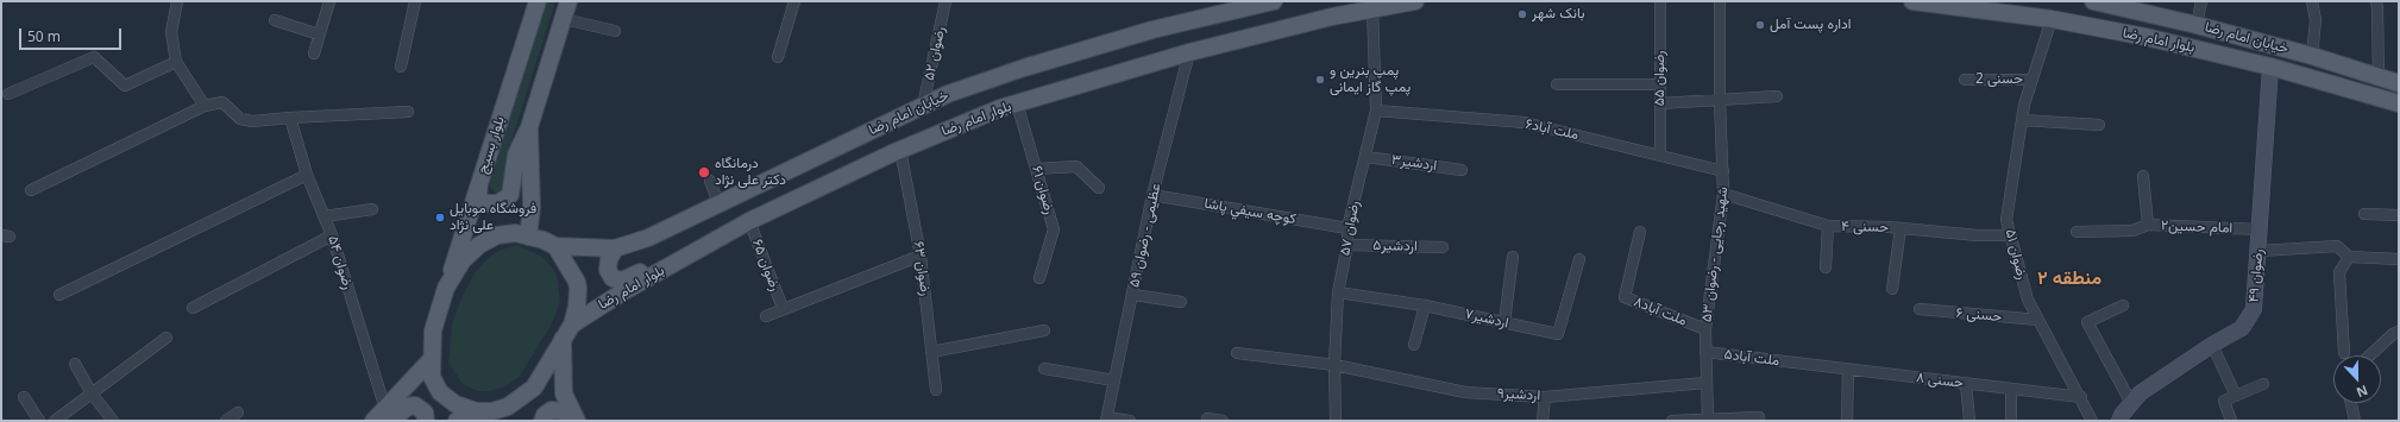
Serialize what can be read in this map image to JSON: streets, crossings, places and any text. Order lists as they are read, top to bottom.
{
  "streets": {
    "main road": ["خیابان امام رضا", "بلوار امام رضا", "بلوار بسیج"],
    "street": [
      "رضوان ۵۲",
      "رضوان ۵۵",
      "حسنی 2",
      "ملت آباد۶",
      "اردشیر۳",
      "رضوان ۶۱",
      "كوچه سيفي پاشا",
      "حسنی ۴",
      "امام حسین۲",
      "رضوان ۵۷",
      "عظیمی - رضوان ۵۹",
      "اردشیر۵",
      "شهید رجایی - رضوان ۵۳",
      "رضوان ۵۱",
      "رضوان ۵۴",
      "رضوان ۶۵",
      "رضوان ۶۳",
      "رضوان ۴۹",
      "ملت آباد۸",
      "حسنی ۶",
      "اردشیر۷",
      "ملت آباد۵",
      "حسنی ۸",
      "اردشیر۹"
    ]
  },
  "crossings": [
    ["خیابان امام رضا", "بلوار امام رضا"],
    ["خیابان امام رضا", "رضوان ۵۲"],
    ["خیابان امام رضا", "بلوار بسیج"],
    ["بلوار امام رضا", "بلوار بسیج"],
    ["بلوار امام رضا", "رضوان ۶۱"],
    ["بلوار امام رضا", "رضوان ۵۷"],
    ["بلوار امام رضا", "عظیمی - رضوان ۵۹"],
    ["بلوار امام رضا", "رضوان ۵۱"],
    ["بلوار امام رضا", "رضوان ۶۵"],
    ["بلوار امام رضا", "رضوان ۶۳"],
    ["بلوار امام رضا", "رضوان ۴۹"],
    ["رضوان ۵۵", "ملت آباد۶"],
    ["حسنی 2", "رضوان ۵۱"],
    ["ملت آباد۶", "رضوان ۵۷"],
    ["ملت آباد۶", "شهید رجایی - رضوان ۵۳"],
    ["اردشیر۳", "رضوان ۵۷"],
    ["كوچه سيفي پاشا", "رضوان ۵۷"],
    ["كوچه سيفي پاشا", "عظیمی - رضوان ۵۹"],
    ["حسنی ۴", "شهید رجایی - رضوان ۵۳"],
    ["حسنی ۴", "رضوان ۵۱"],
    ["امام حسین۲", "رضوان ۴۹"],
    ["رضوان ۵۷", "اردشیر۵"],
    ["رضوان ۵۷", "اردشیر۷"],
    ["رضوان ۵۷", "اردشیر۹"],
    ["شهید رجایی - رضوان ۵۳", "ملت آباد۸"],
    ["شهید رجایی - رضوان ۵۳", "ملت آباد۵"],
    ["شهید رجایی - رضوان ۵۳", "اردشیر۹"],
    ["رضوان ۵۱", "حسنی ۶"],
    ["رضوان ۵۱", "حسنی ۸"],
    ["ملت آباد۵", "حسنی ۸"]
  ],
  "districts": ["منطقه ۲"],
  "places": [
    "بانک شهر",
    "اداره پست آمل",
    "پمپ بنرین و پمپ گاز ایمانی",
    "درمانگاه دکتر علی نژاد",
    "فروشگاه موبایل علی نژاد"
  ],
  "scale_bar": "50 m",
  "north": "bottom"
}
